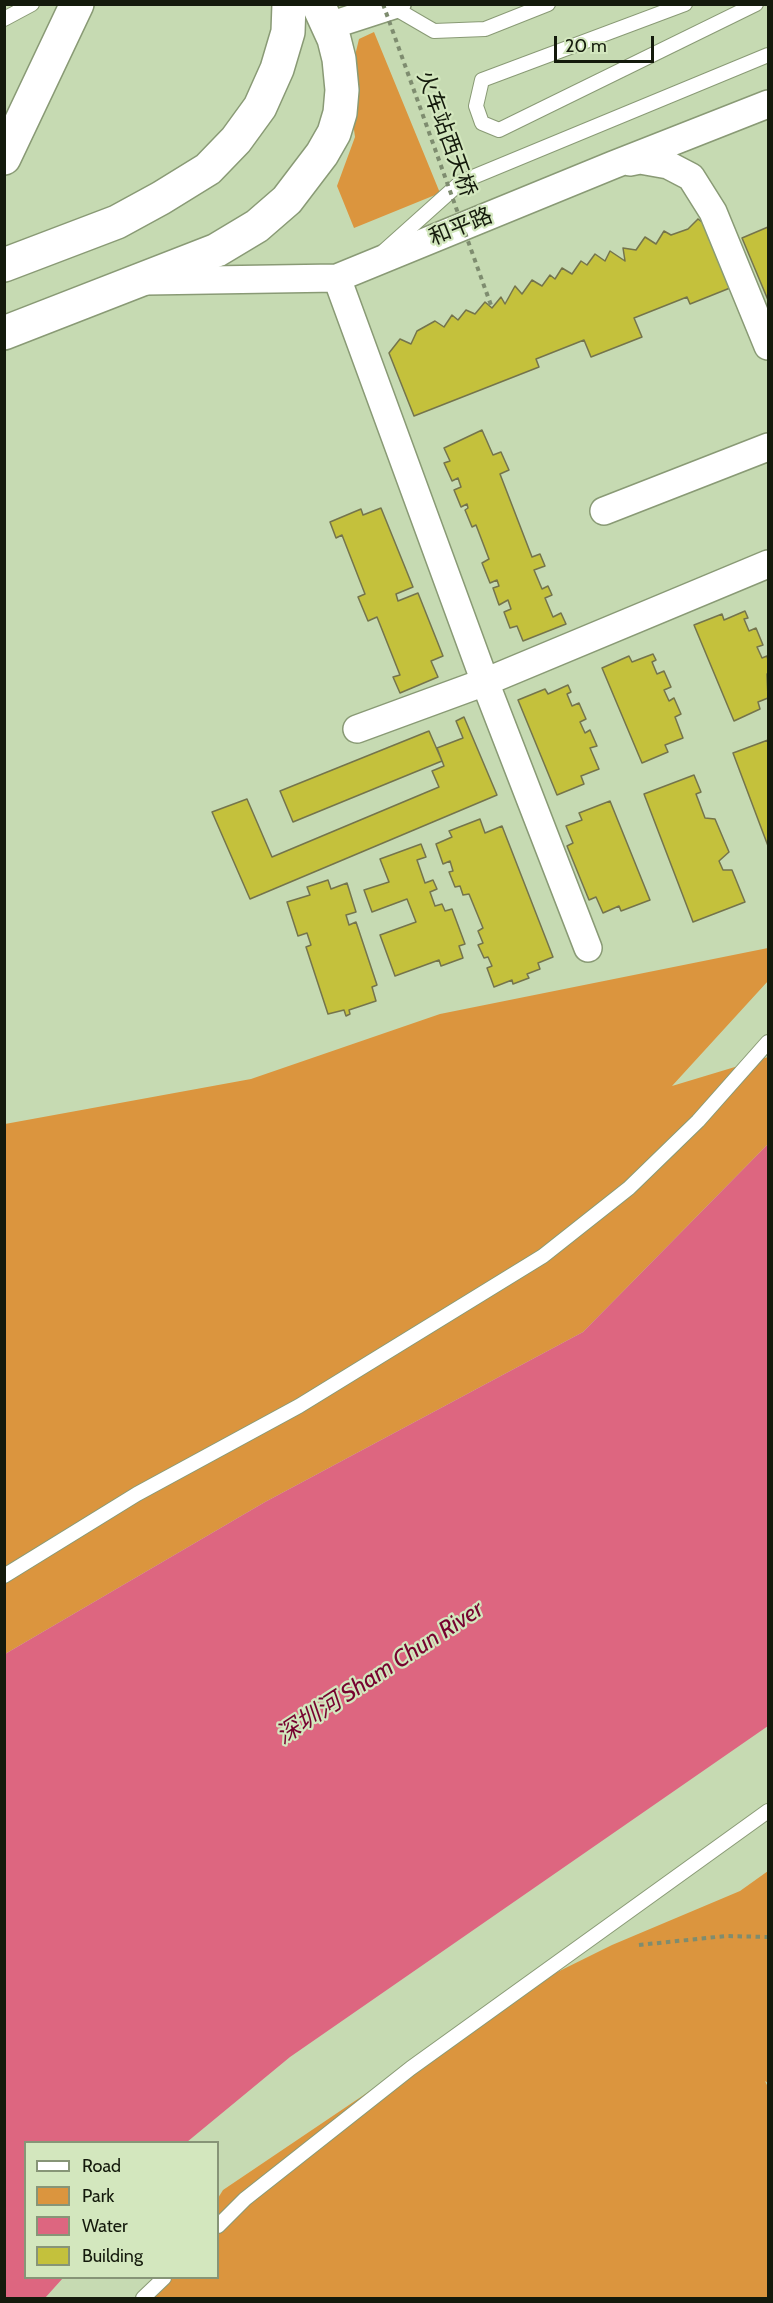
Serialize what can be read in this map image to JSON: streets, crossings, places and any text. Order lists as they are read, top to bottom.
{
  "streets": {
    "street": ["和平路"],
    "path": ["火车站西天桥"]
  },
  "water": ["深圳河 Sham Chun River"],
  "legend": [
    "Road",
    "Park",
    "Water",
    "Building"
  ],
  "scale_bar": "20 m"
}
